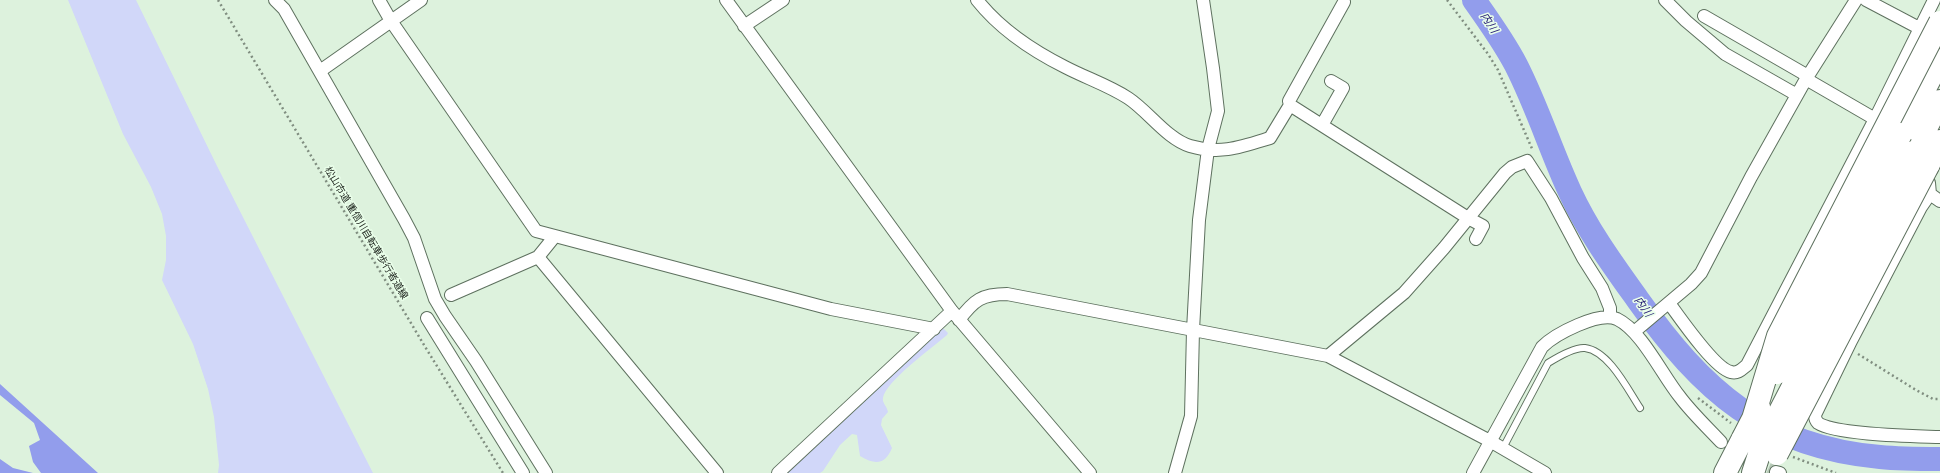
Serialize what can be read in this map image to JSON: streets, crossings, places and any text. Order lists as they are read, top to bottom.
{
  "streets": {
    "path": ["松山市道 重信川自転車歩行者道線"]
  },
  "water": ["内川"]
}
